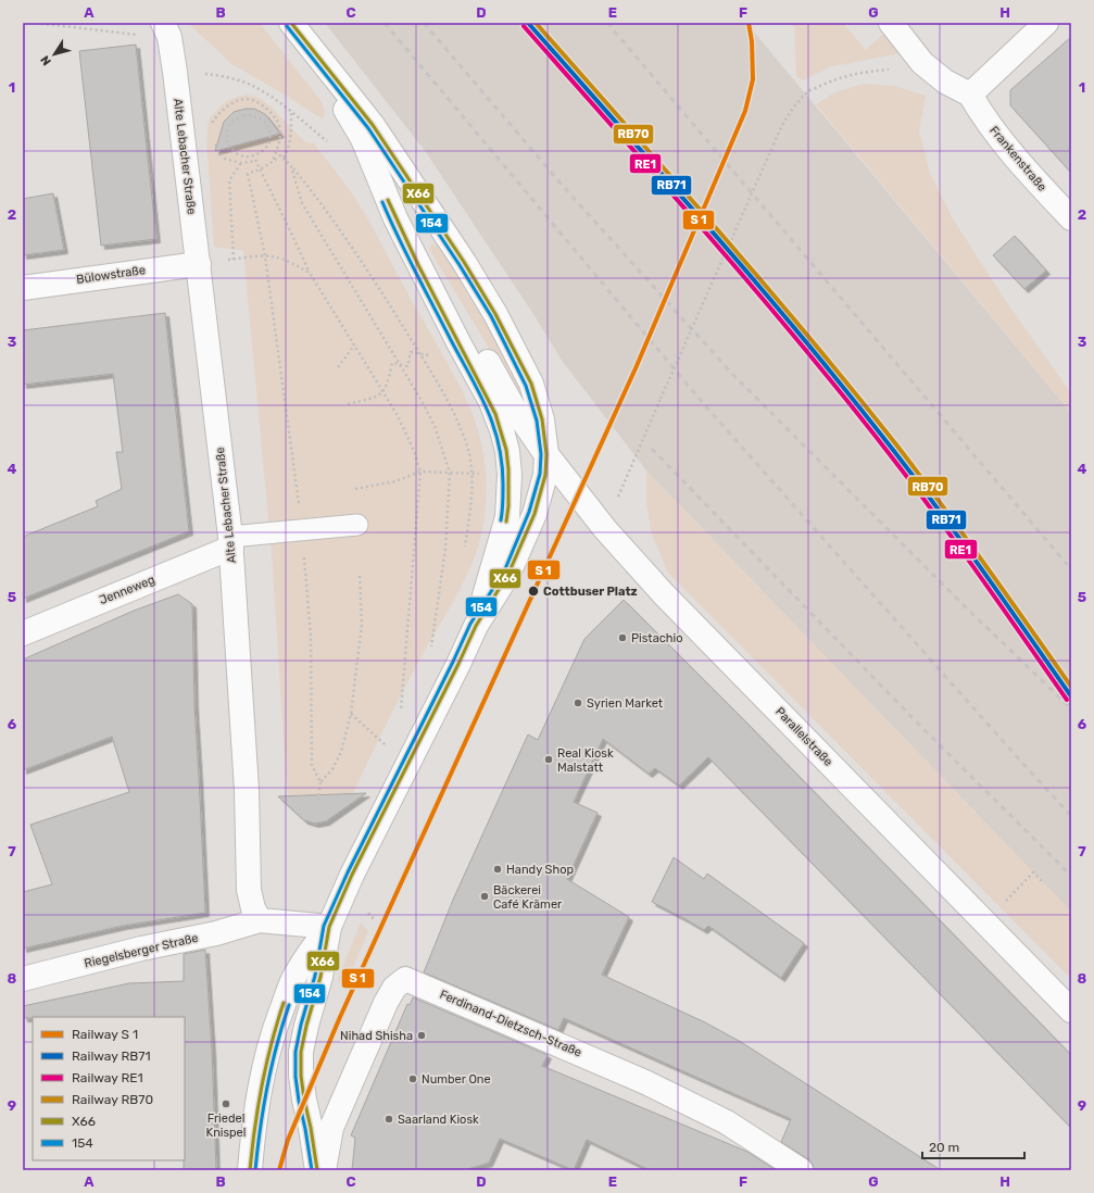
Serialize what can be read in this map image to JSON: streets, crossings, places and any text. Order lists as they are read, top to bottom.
{
  "streets": {
    "street": [
      "Alte Lebacher Straße",
      "Frankenstraße",
      "Bülowstraße",
      "Jenneweg",
      "Parallelstraße",
      "Riegelsberger Straße",
      "Ferdinand-Dietzsch-Straße"
    ]
  },
  "crossings": [
    ["Alte Lebacher Straße", "Bülowstraße"],
    ["Alte Lebacher Straße", "Jenneweg"],
    ["Alte Lebacher Straße", "Riegelsberger Straße"]
  ],
  "places": [
    "Cottbuser Platz",
    "Pistachio",
    "Syrien Market",
    "Real Kiosk Malstatt",
    "Handy Shop",
    "Bäckerei Café Krämer",
    "Nihad Shisha",
    "Number One",
    "Friedel Knispel",
    "Saarland Kiosk"
  ],
  "lines": [
    "rail line RB71",
    "rail line RB70",
    "transit line X66",
    "rail line RE1",
    "transit line 154"
  ],
  "legend": [
    "Railway S 1",
    "Railway RB71",
    "Railway RE1",
    "Railway RB70",
    "X66",
    "154"
  ],
  "scale_bar": "20 m",
  "north": "bottom left",
  "grid": {
    "columns": [
      "A",
      "B",
      "C",
      "D",
      "E",
      "F",
      "G",
      "H"
    ],
    "rows": [
      "1",
      "2",
      "3",
      "4",
      "5",
      "6",
      "7",
      "8",
      "9"
    ]
  }
}
